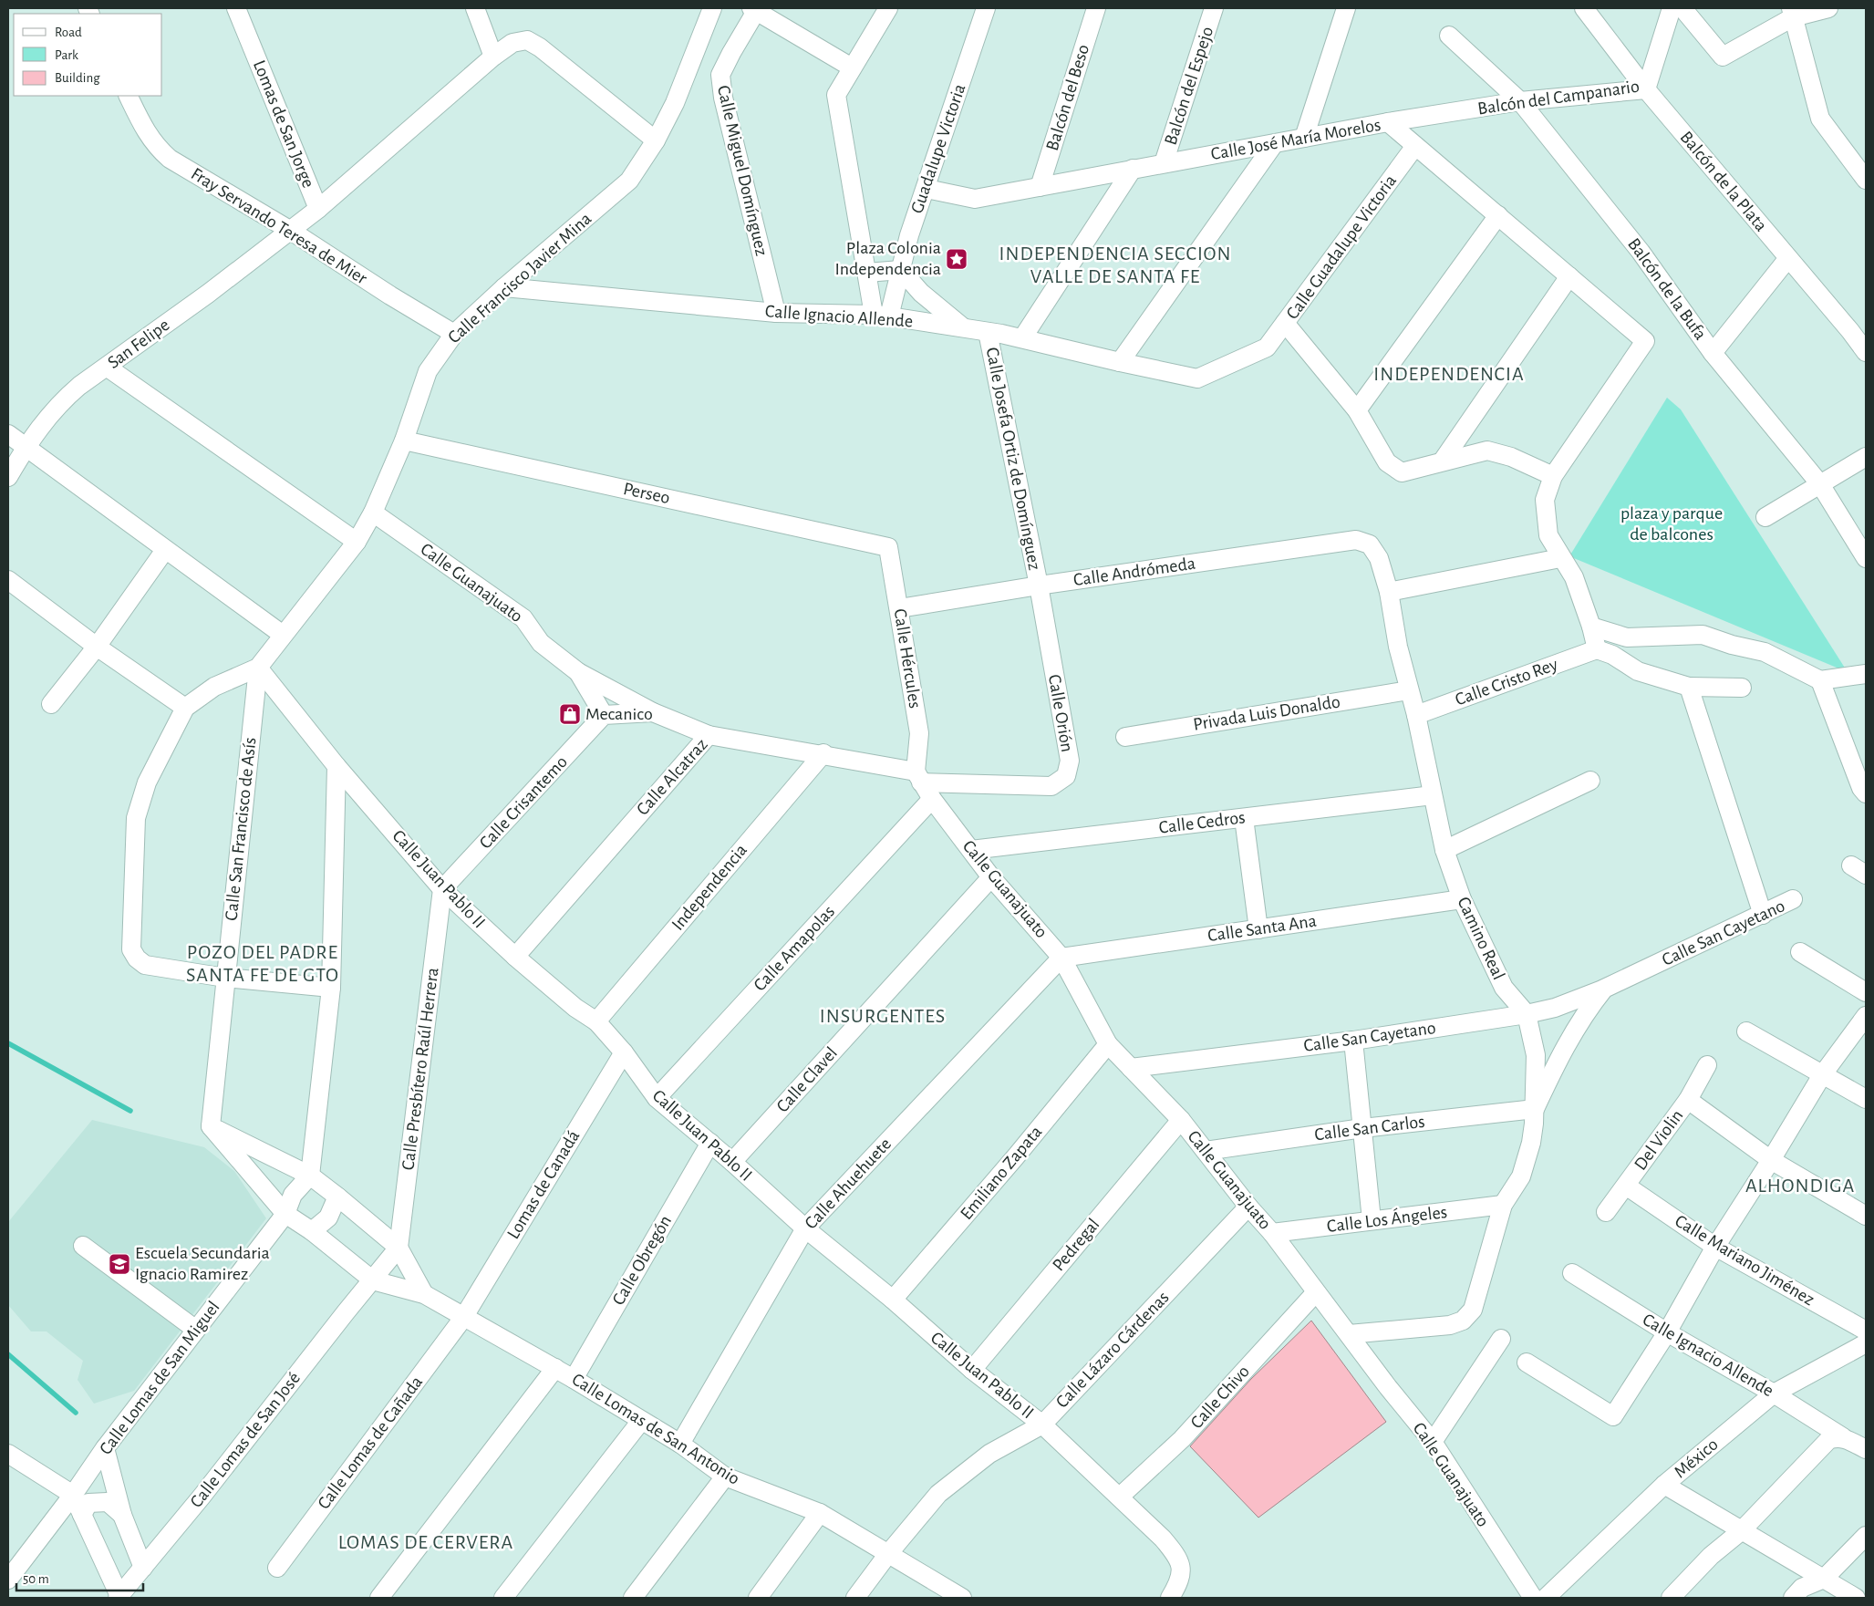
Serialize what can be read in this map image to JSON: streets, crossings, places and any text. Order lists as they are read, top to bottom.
{
  "streets": {
    "street": [
      "Balcón del Espejo",
      "Balcón del Beso",
      "Balcón del Campanario",
      "Lomas de San Jorge",
      "Calle José María Morelos",
      "Guadalupe Victoria",
      "Calle Miguel Domínguez",
      "Balcón de la Plata",
      "Fray Servando Teresa de Mier",
      "Calle Guadalupe Victoria",
      "Calle Francisco Javier Mina",
      "Balcón de la Bufa",
      "Calle Ignacio Allende",
      "San Felipe",
      "Calle Josefa Ortiz de Domínguez",
      "Perseo",
      "Calle Andrómeda",
      "Calle Guanajuato",
      "Calle Hércules",
      "Calle Cristo Rey",
      "Calle Orión",
      "Privada Luis Donaldo",
      "Calle Alcatraz",
      "Calle Crisantemo",
      "Calle Cedros",
      "Calle San Francisco de Asís",
      "Calle Juan Pablo II",
      "Independencia",
      "Calle Santa Ana",
      "Calle San Cayetano",
      "Camino Real",
      "Calle Amapolas",
      "Calle Presbítero Raúl Herrera",
      "Calle Clavel",
      "Calle San Carlos",
      "Del Violin",
      "Emiliano Zapata",
      "Calle Ahuehuete",
      "Lomas de Canadá",
      "Calle Los Ángeles",
      "Pedregal",
      "Calle Obregón",
      "Calle Mariano Jiménez",
      "Calle Lázaro Cárdenas",
      "Calle Lomas de San Miguel",
      "Calle Chivo",
      "Calle Lomas de San Antonio",
      "Calle Lomas de San José",
      "Calle Lomas de Cañada",
      "México"
    ]
  },
  "crossings": [
    ["Balcón del Espejo", "Calle José María Morelos"],
    ["Balcón del Beso", "Calle José María Morelos"],
    ["Balcón del Campanario", "Calle José María Morelos"],
    ["Balcón del Campanario", "Balcón de la Plata"],
    ["Balcón del Campanario", "Balcón de la Bufa"],
    ["Lomas de San Jorge", "Fray Servando Teresa de Mier"],
    ["Lomas de San Jorge", "San Felipe"],
    ["Calle José María Morelos", "Guadalupe Victoria"],
    ["Calle José María Morelos", "Calle Guadalupe Victoria"],
    ["Guadalupe Victoria", "Calle Ignacio Allende"],
    ["Calle Miguel Domínguez", "Calle Ignacio Allende"],
    ["Fray Servando Teresa de Mier", "Calle Francisco Javier Mina"],
    ["Fray Servando Teresa de Mier", "San Felipe"],
    ["Calle Guadalupe Victoria", "Calle Ignacio Allende"],
    ["Calle Francisco Javier Mina", "Calle Ignacio Allende"],
    ["Calle Francisco Javier Mina", "Perseo"],
    ["Calle Francisco Javier Mina", "Calle Guanajuato"],
    ["Calle Francisco Javier Mina", "Calle San Francisco de Asís"],
    ["Calle Francisco Javier Mina", "Calle Juan Pablo II"],
    ["Calle Ignacio Allende", "Calle Josefa Ortiz de Domínguez"],
    ["Calle Ignacio Allende", "México"],
    ["Calle Josefa Ortiz de Domínguez", "Calle Andrómeda"],
    ["Calle Josefa Ortiz de Domínguez", "Calle Orión"],
    ["Perseo", "Calle Hércules"],
    ["Calle Andrómeda", "Calle Hércules"],
    ["Calle Andrómeda", "Calle Orión"],
    ["Calle Andrómeda", "Camino Real"],
    ["Calle Guanajuato", "Calle Hércules"],
    ["Calle Guanajuato", "Calle Orión"],
    ["Calle Guanajuato", "Calle Alcatraz"],
    ["Calle Guanajuato", "Calle Cedros"],
    ["Calle Guanajuato", "Calle Santa Ana"],
    ["Calle Guanajuato", "Calle San Cayetano"],
    ["Calle Guanajuato", "Camino Real"],
    ["Calle Guanajuato", "Calle Amapolas"],
    ["Calle Guanajuato", "Calle Clavel"],
    ["Calle Guanajuato", "Calle San Carlos"],
    ["Calle Guanajuato", "Emiliano Zapata"],
    ["Calle Guanajuato", "Calle Ahuehuete"],
    ["Calle Guanajuato", "Calle Los Ángeles"],
    ["Calle Guanajuato", "Pedregal"],
    ["Calle Guanajuato", "Calle Lázaro Cárdenas"],
    ["Calle Guanajuato", "Calle Chivo"],
    ["Calle Hércules", "Calle Orión"],
    ["Calle Hércules", "Calle Alcatraz"],
    ["Calle Cristo Rey", "Camino Real"],
    ["Calle Orión", "Calle Alcatraz"],
    ["Privada Luis Donaldo", "Camino Real"],
    ["Calle Alcatraz", "Calle Juan Pablo II"],
    ["Calle Alcatraz", "Independencia"],
    ["Calle Crisantemo", "Calle Juan Pablo II"],
    ["Calle Crisantemo", "Calle Presbítero Raúl Herrera"],
    ["Calle Cedros", "Camino Real"],
    ["Calle San Francisco de Asís", "Calle Juan Pablo II"],
    ["Calle San Francisco de Asís", "Calle Lomas de San Antonio"],
    ["Calle Juan Pablo II", "Independencia"],
    ["Calle Juan Pablo II", "Calle Amapolas"],
    ["Calle Juan Pablo II", "Calle Presbítero Raúl Herrera"],
    ["Calle Juan Pablo II", "Calle Clavel"],
    ["Calle Juan Pablo II", "Emiliano Zapata"],
    ["Calle Juan Pablo II", "Calle Ahuehuete"],
    ["Calle Juan Pablo II", "Lomas de Canadá"],
    ["Calle Juan Pablo II", "Pedregal"],
    ["Calle Juan Pablo II", "Calle Obregón"],
    ["Calle Juan Pablo II", "Calle Lázaro Cárdenas"],
    ["Calle Juan Pablo II", "Calle Chivo"],
    ["Calle Santa Ana", "Camino Real"],
    ["Calle Santa Ana", "Calle Ahuehuete"],
    ["Calle San Cayetano", "Camino Real"],
    ["Calle San Cayetano", "Calle San Carlos"],
    ["Camino Real", "Calle San Carlos"],
    ["Camino Real", "Calle Los Ángeles"],
    ["Calle Presbítero Raúl Herrera", "Calle Lomas de San Antonio"],
    ["Calle Presbítero Raúl Herrera", "Calle Lomas de San José"],
    ["Del Violin", "Calle Mariano Jiménez"],
    ["Calle Ahuehuete", "Calle Lomas de San Antonio"],
    ["Lomas de Canadá", "Calle Lomas de San Antonio"],
    ["Lomas de Canadá", "Calle Lomas de Cañada"],
    ["Calle Obregón", "Calle Lomas de San Antonio"],
    ["Calle Lázaro Cárdenas", "Calle Lomas de San Antonio"],
    ["Calle Lomas de San Miguel", "Calle Lomas de San Antonio"],
    ["Calle Lomas de San Antonio", "Calle Lomas de San José"],
    ["Calle Lomas de San Antonio", "Calle Lomas de Cañada"]
  ],
  "districts": [
    "INDEPENDENCIA SECCION VALLE DE SANTA FE",
    "INDEPENDENCIA",
    "POZO DEL PADRE SANTA FE DE GTO",
    "INSURGENTES",
    "ALHONDIGA",
    "LOMAS DE CERVERA"
  ],
  "parks": ["plaza y parque de balcones"],
  "places": {
    "place": ["Plaza Colonia Independencia"],
    "shop": ["Mecanico"],
    "school or university": ["Escuela Secundaria Ignacio Ramirez"]
  },
  "legend": ["Road", "Park", "Building"],
  "scale_bar": "50 m"
}
